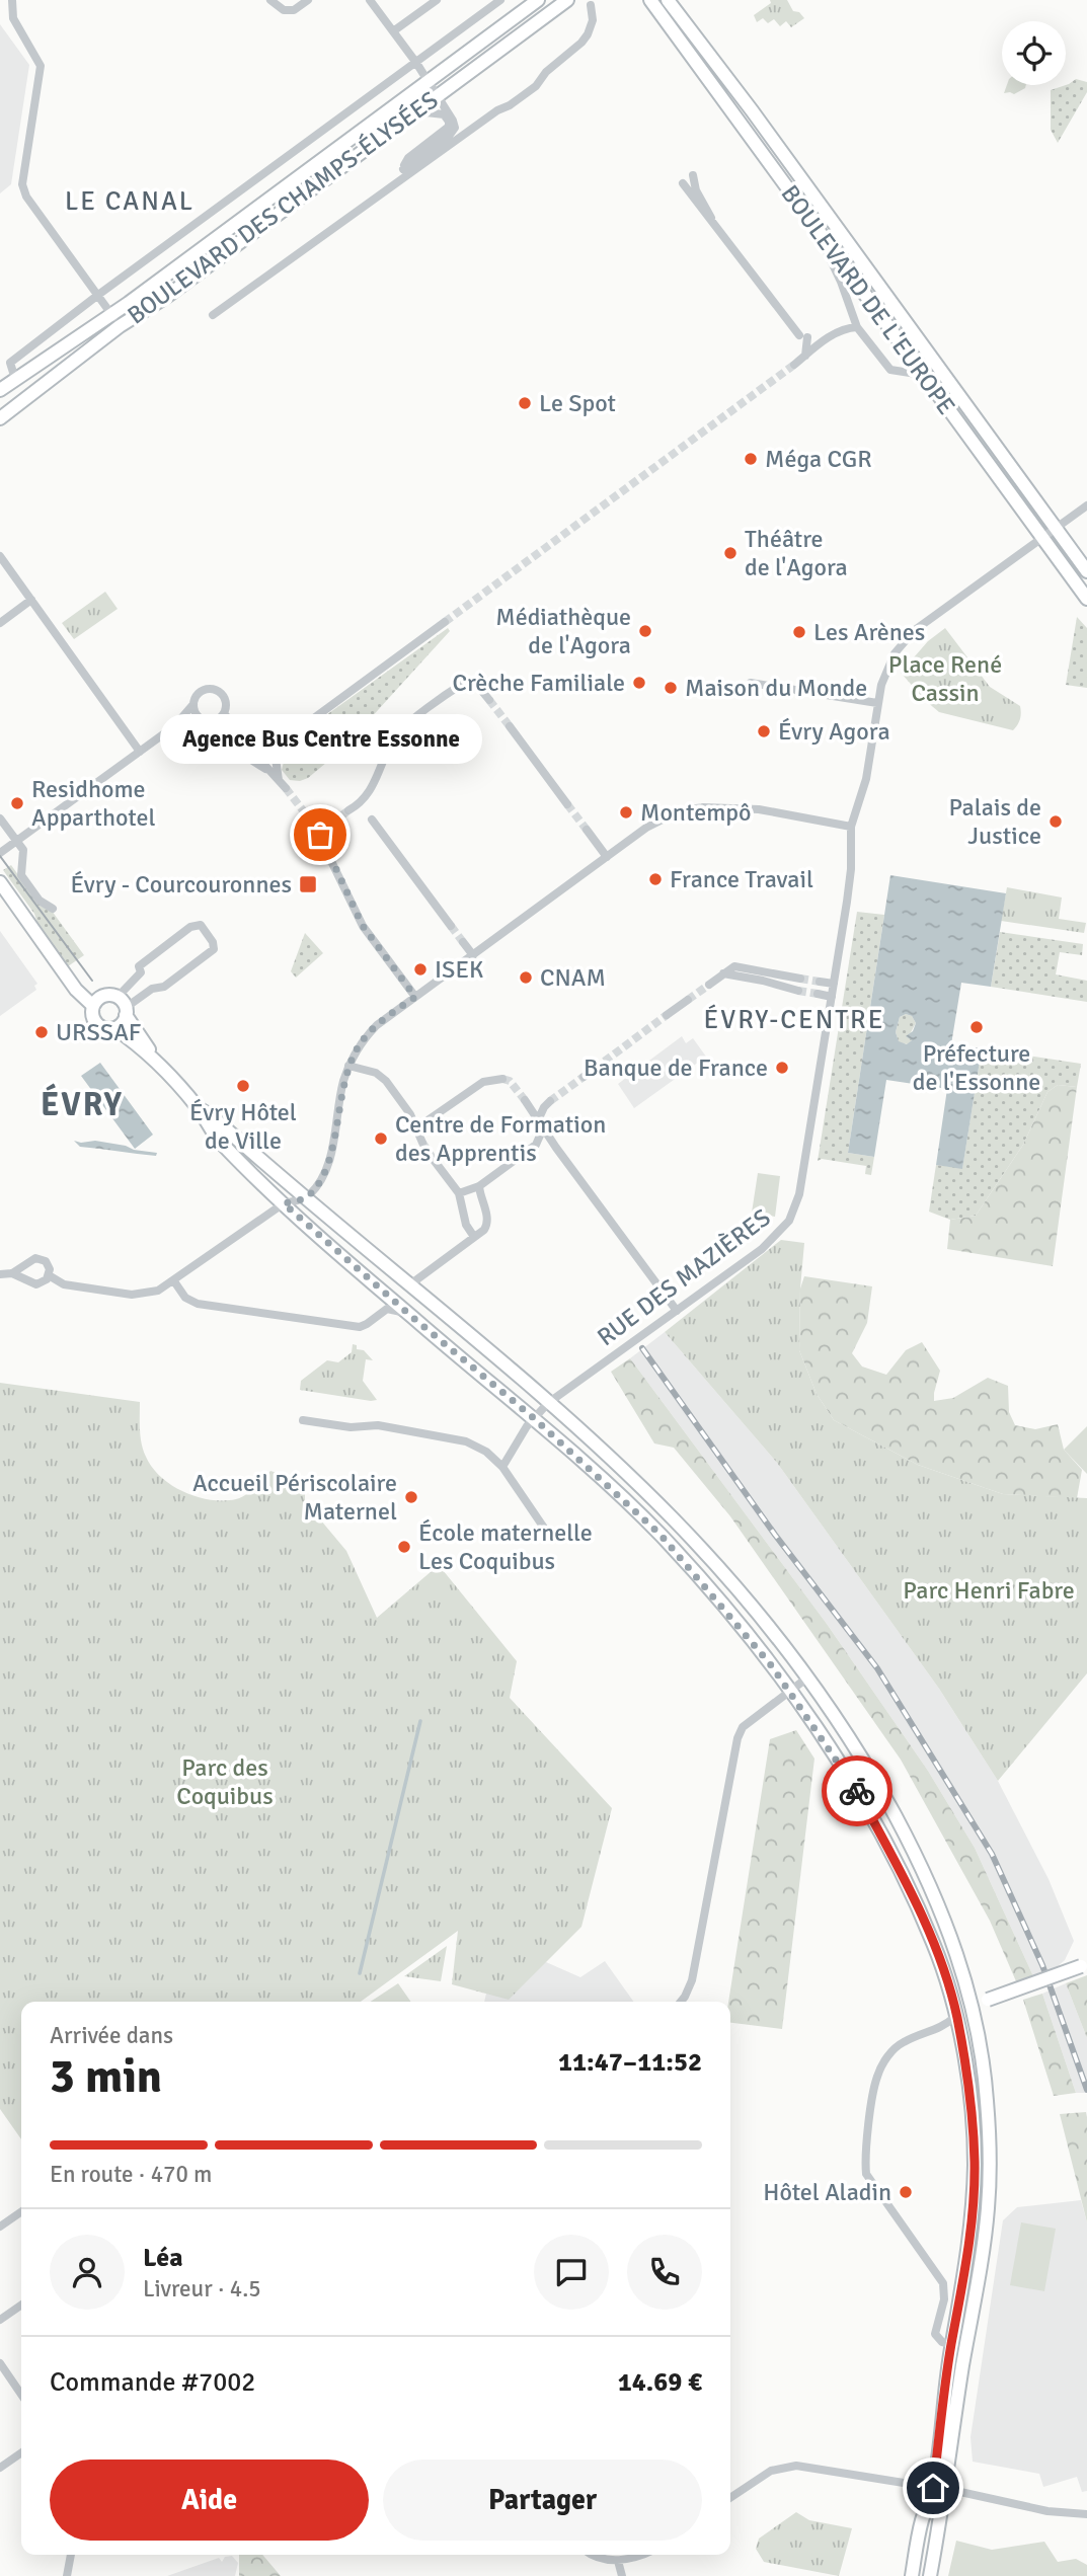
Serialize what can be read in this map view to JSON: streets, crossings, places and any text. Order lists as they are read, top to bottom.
{
  "streets": {
    "main road": ["BOULEVARD DES CHAMPS-ÉLYSÉES", "BOULEVARD DE L'EUROPE"],
    "street": ["RUE DES MAZIÈRES"]
  },
  "crossings": [
    ["BOULEVARD DE L'EUROPE", "RUE DES MAZIÈRES"]
  ],
  "districts": ["LE CANAL", "ÉVRY-CENTRE", "ÉVRY"],
  "parks": ["Place René Cassin", "Parc Henri Fabre", "Parc des Coquibus"],
  "places": {
    "other": [
      "Le Spot",
      "Méga CGR",
      "Théâtre de l'Agora",
      "Médiathèque de l'Agora",
      "Les Arènes",
      "Crèche Familiale",
      "Maison du Monde",
      "Évry Agora",
      "Residhome Apparthotel",
      "Montempô",
      "Palais de Justice",
      "Agence Bus Centre Essonne",
      "France Travail",
      "ISEK",
      "CNAM",
      "Préfecture de l'Essonne",
      "URSSAF",
      "Banque de France",
      "Évry Hôtel de Ville",
      "Centre de Formation des Apprentis",
      "Accueil Périscolaire Maternel",
      "École maternelle Les Coquibus",
      "Hôtel Aladin"
    ],
    "transit": ["Évry - Courcouronnes"]
  },
  "page": {
    "bubble": "Agence Bus Centre Essonne",
    "heading": ["3 min", "Arrivée dans", "11:47–11:52"],
    "panel": [
      "Léa",
      "Livreur · 4.5",
      "Commande #7002",
      "14.69 €"
    ],
    "bar": "En route · 470 m",
    "buttons": ["Aide", "Partager"]
  }
}
